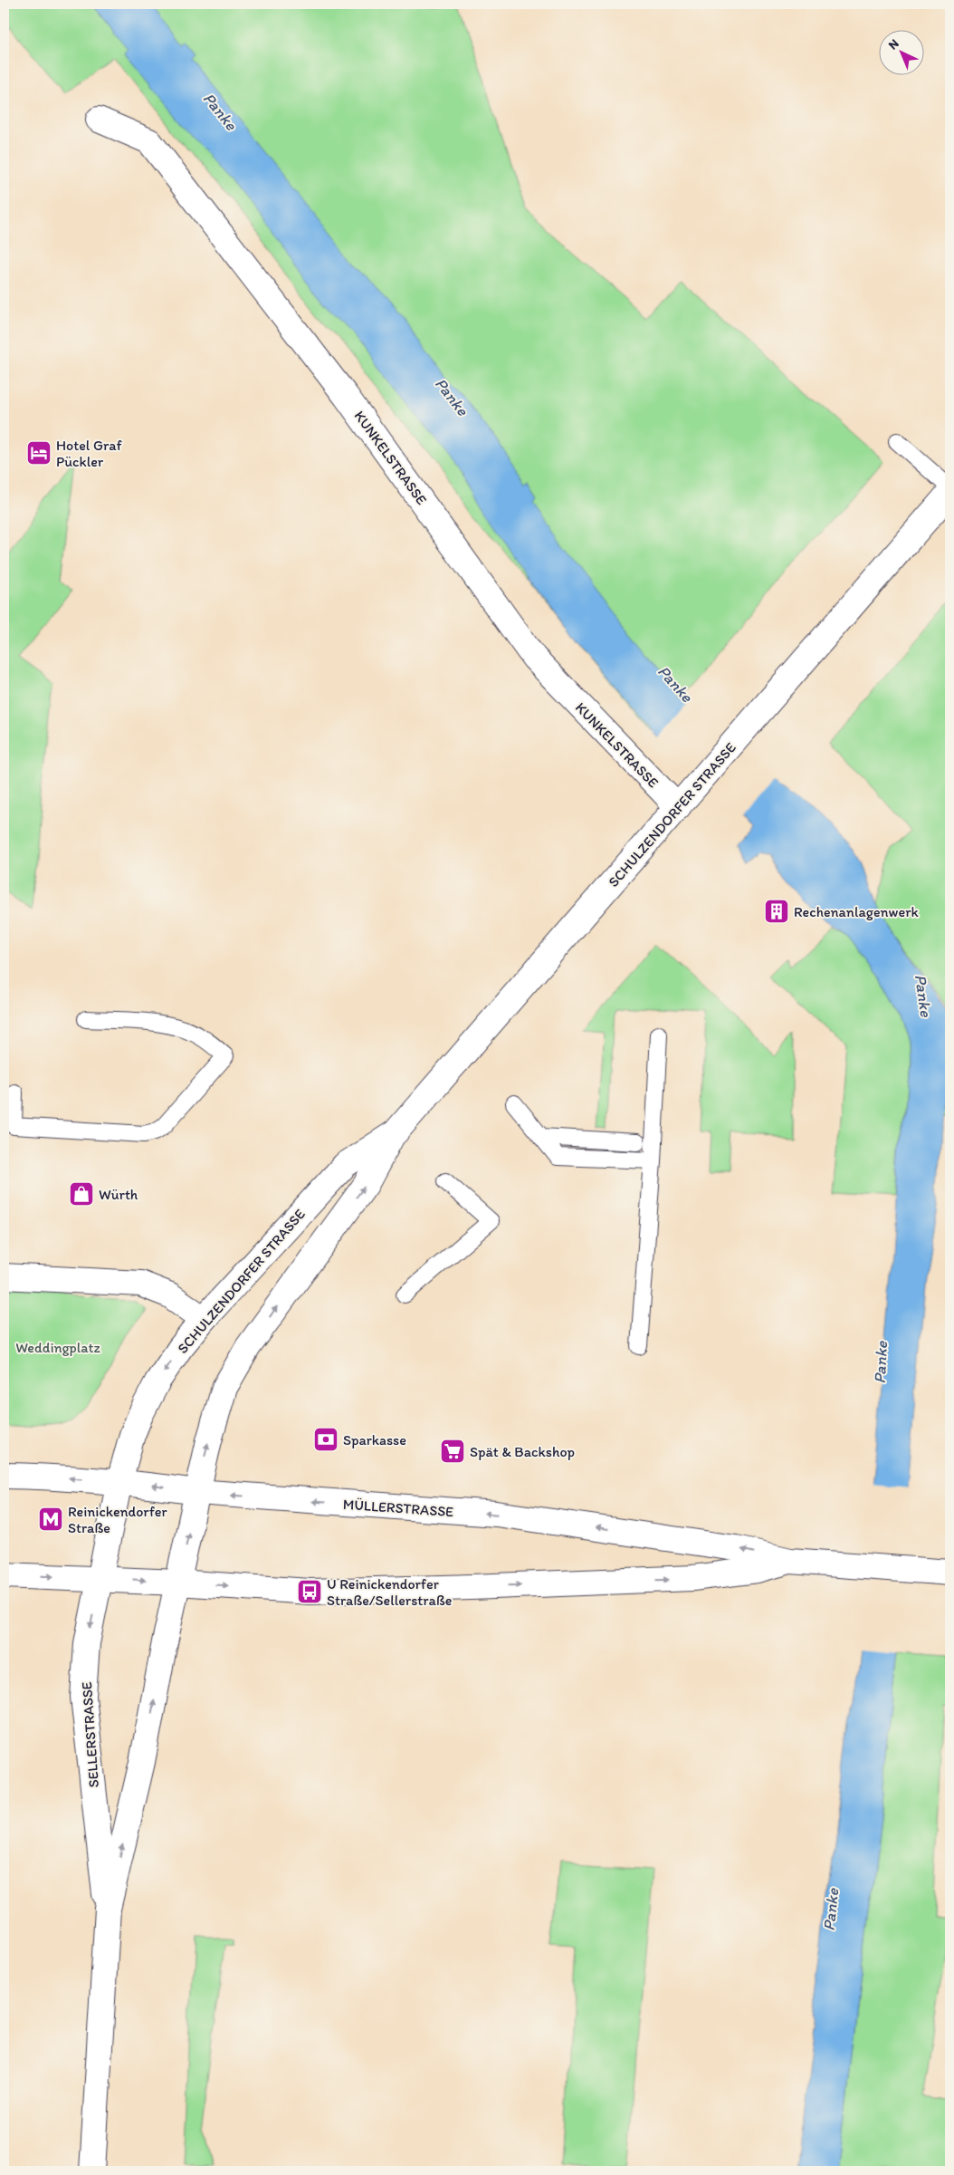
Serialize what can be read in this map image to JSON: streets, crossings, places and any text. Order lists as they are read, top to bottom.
{
  "streets": {
    "main road": [
      "KUNKELSTRASSE",
      "SCHULZENDORFER STRASSE",
      "MÜLLERSTRASSE",
      "SELLERSTRASSE"
    ]
  },
  "crossings": [
    ["KUNKELSTRASSE", "SCHULZENDORFER STRASSE"],
    ["SCHULZENDORFER STRASSE", "MÜLLERSTRASSE"],
    ["SCHULZENDORFER STRASSE", "SELLERSTRASSE"],
    ["MÜLLERSTRASSE", "SELLERSTRASSE"]
  ],
  "water": ["Panke"],
  "parks": ["Weddingplatz"],
  "places": {
    "hotel": ["Hotel Graf Pückler"],
    "building": ["Rechenanlagenwerk"],
    "shop": ["Würth"],
    "bank": ["Sparkasse"],
    "supermarket": ["Spät & Backshop"],
    "metro station": ["Reinickendorfer Straße"],
    "bus stop": ["U Reinickendorfer Straße/Sellerstraße"]
  },
  "north": "top left"
}
